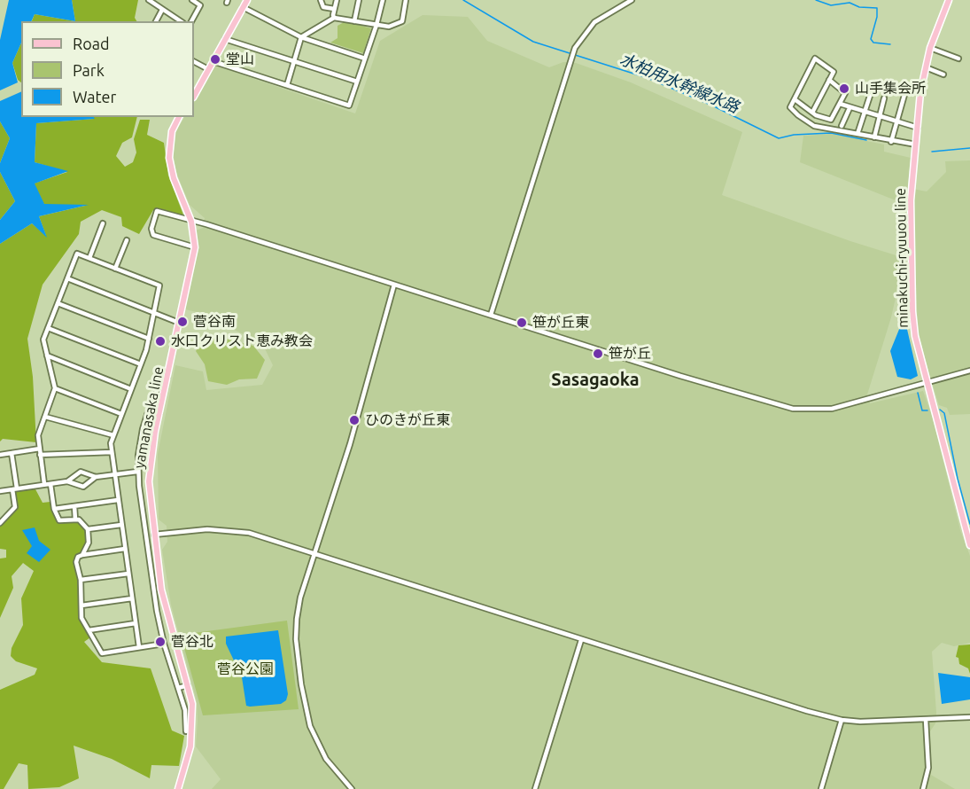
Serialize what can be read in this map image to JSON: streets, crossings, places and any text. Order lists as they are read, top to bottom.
{
  "streets": {
    "main road": ["minakuchi-ryuuou line", "yamanasaka line"]
  },
  "districts": ["Sasagaoka"],
  "water": ["水柏用水幹線水路"],
  "parks": ["菅谷公園"],
  "places": [
    "堂山",
    "山手集会所",
    "菅谷南",
    "笹が丘東",
    "水口クリスト恵み教会",
    "笹が丘",
    "ひのきが丘東",
    "菅谷北"
  ],
  "legend": ["Road", "Park", "Water"]
}
